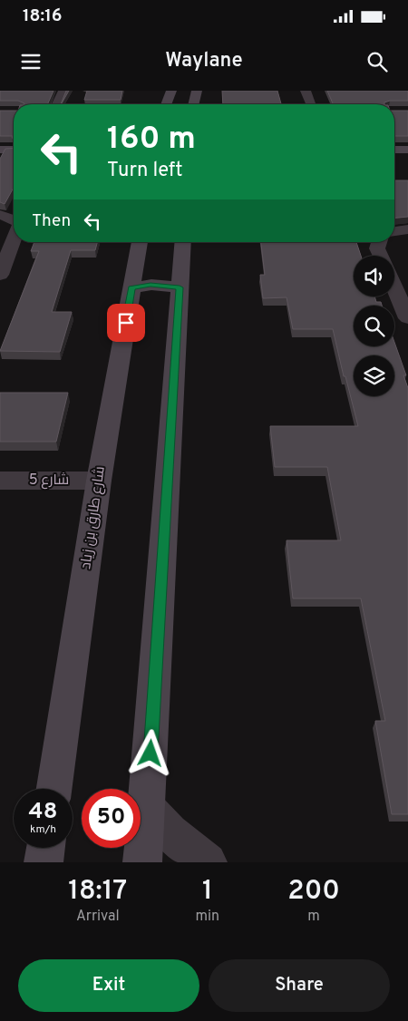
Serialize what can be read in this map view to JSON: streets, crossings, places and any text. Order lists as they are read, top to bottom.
{
  "streets": {
    "main road": ["شارع طارق بن زياد"],
    "street": ["شارع 5"]
  },
  "crossings": [
    ["شارع 5", "شارع طارق بن زياد"]
  ],
  "page": {
    "status": "18:16",
    "header": "Waylane",
    "turn": ["160 m", "Turn left"],
    "then": "Then",
    "speed": "48 km/h",
    "limit": "50",
    "eta": [
      "18:17",
      "Arrival",
      "1",
      "min",
      "200",
      "m"
    ],
    "buttons": ["Exit", "Share"]
  }
}
